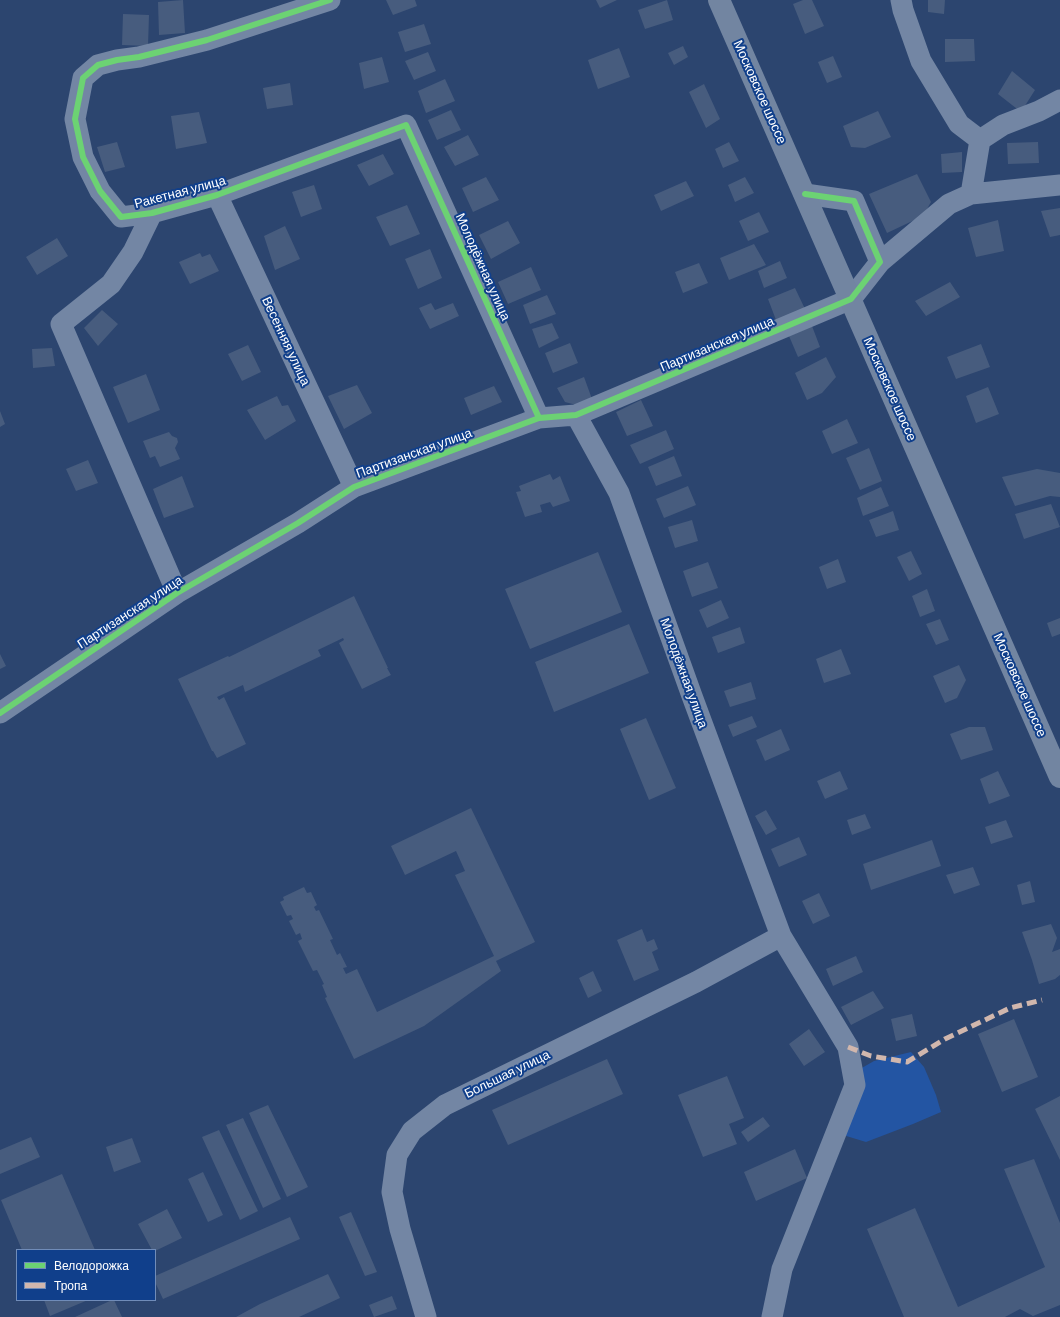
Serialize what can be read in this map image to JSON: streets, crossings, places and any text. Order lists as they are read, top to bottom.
{
  "streets": {
    "main road": ["Московское шоссе"],
    "street": [
      "Ракетная улица",
      "Молодёжная улица",
      "Весенняя улица",
      "Партизанская улица",
      "Большая улица"
    ]
  },
  "crossings": [
    ["Московское шоссе", "Партизанская улица"],
    ["Ракетная улица", "Молодёжная улица"],
    ["Ракетная улица", "Весенняя улица"],
    ["Молодёжная улица", "Партизанская улица"],
    ["Молодёжная улица", "Большая улица"],
    ["Весенняя улица", "Партизанская улица"]
  ],
  "legend": ["Велодорожка", "Тропа"]
}
